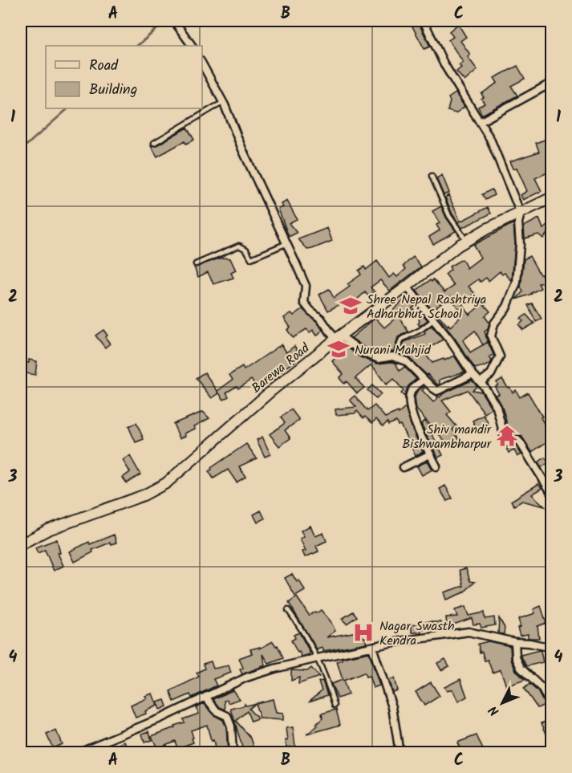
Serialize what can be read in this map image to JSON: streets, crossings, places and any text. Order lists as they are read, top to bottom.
{
  "streets": {
    "main road": ["Barewa Road"]
  },
  "places": {
    "school or university": ["Shree Nepal Rashtriya Adharbhut School", "Nurani Mahjid"],
    "temple": ["Shiv mandir Bishwambharpur"],
    "hospital": ["Nagar Swasth Kendra"]
  },
  "legend": ["Road", "Building"],
  "north": "bottom left",
  "grid": {
    "columns": ["A", "B", "C"],
    "rows": [
      "1",
      "2",
      "3",
      "4"
    ]
  }
}
